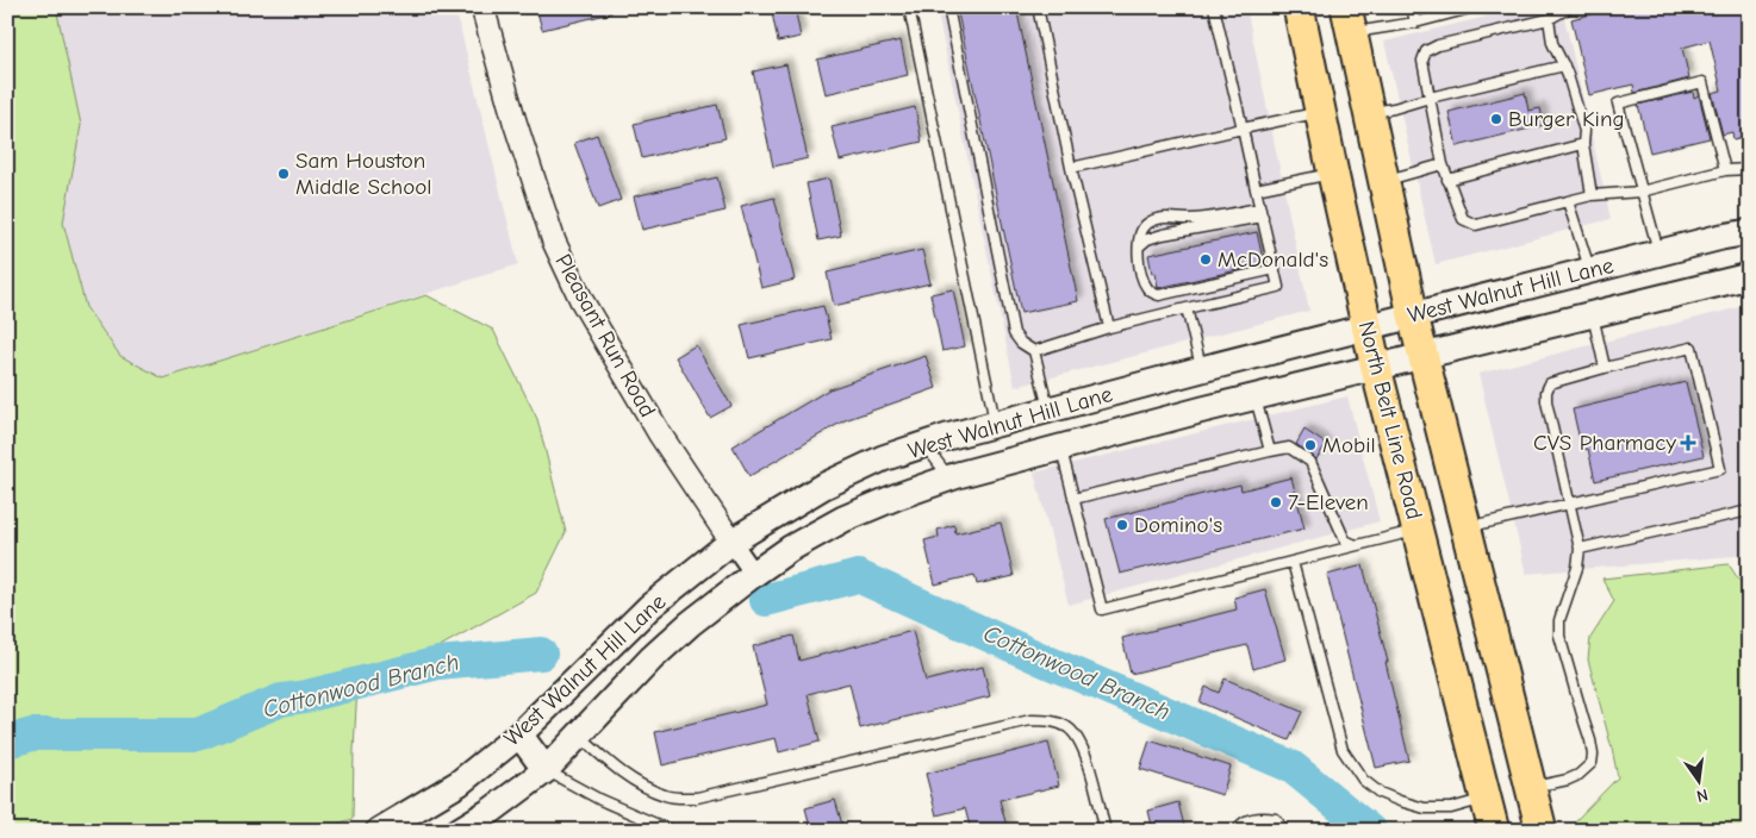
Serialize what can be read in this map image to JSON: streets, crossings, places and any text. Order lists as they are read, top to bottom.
{
  "streets": {
    "main road": ["West Walnut Hill Lane", "North Belt Line Road"],
    "street": ["Pleasant Run Road"]
  },
  "crossings": [
    ["West Walnut Hill Lane", "Pleasant Run Road"],
    ["West Walnut Hill Lane", "North Belt Line Road"]
  ],
  "water": ["Cottonwood Branch"],
  "places": {
    "other": [
      "Burger King",
      "Sam Houston Middle School",
      "McDonald's",
      "Mobil",
      "7-Eleven",
      "Domino's"
    ],
    "health": ["CVS Pharmacy"]
  },
  "north": "bottom"
}
